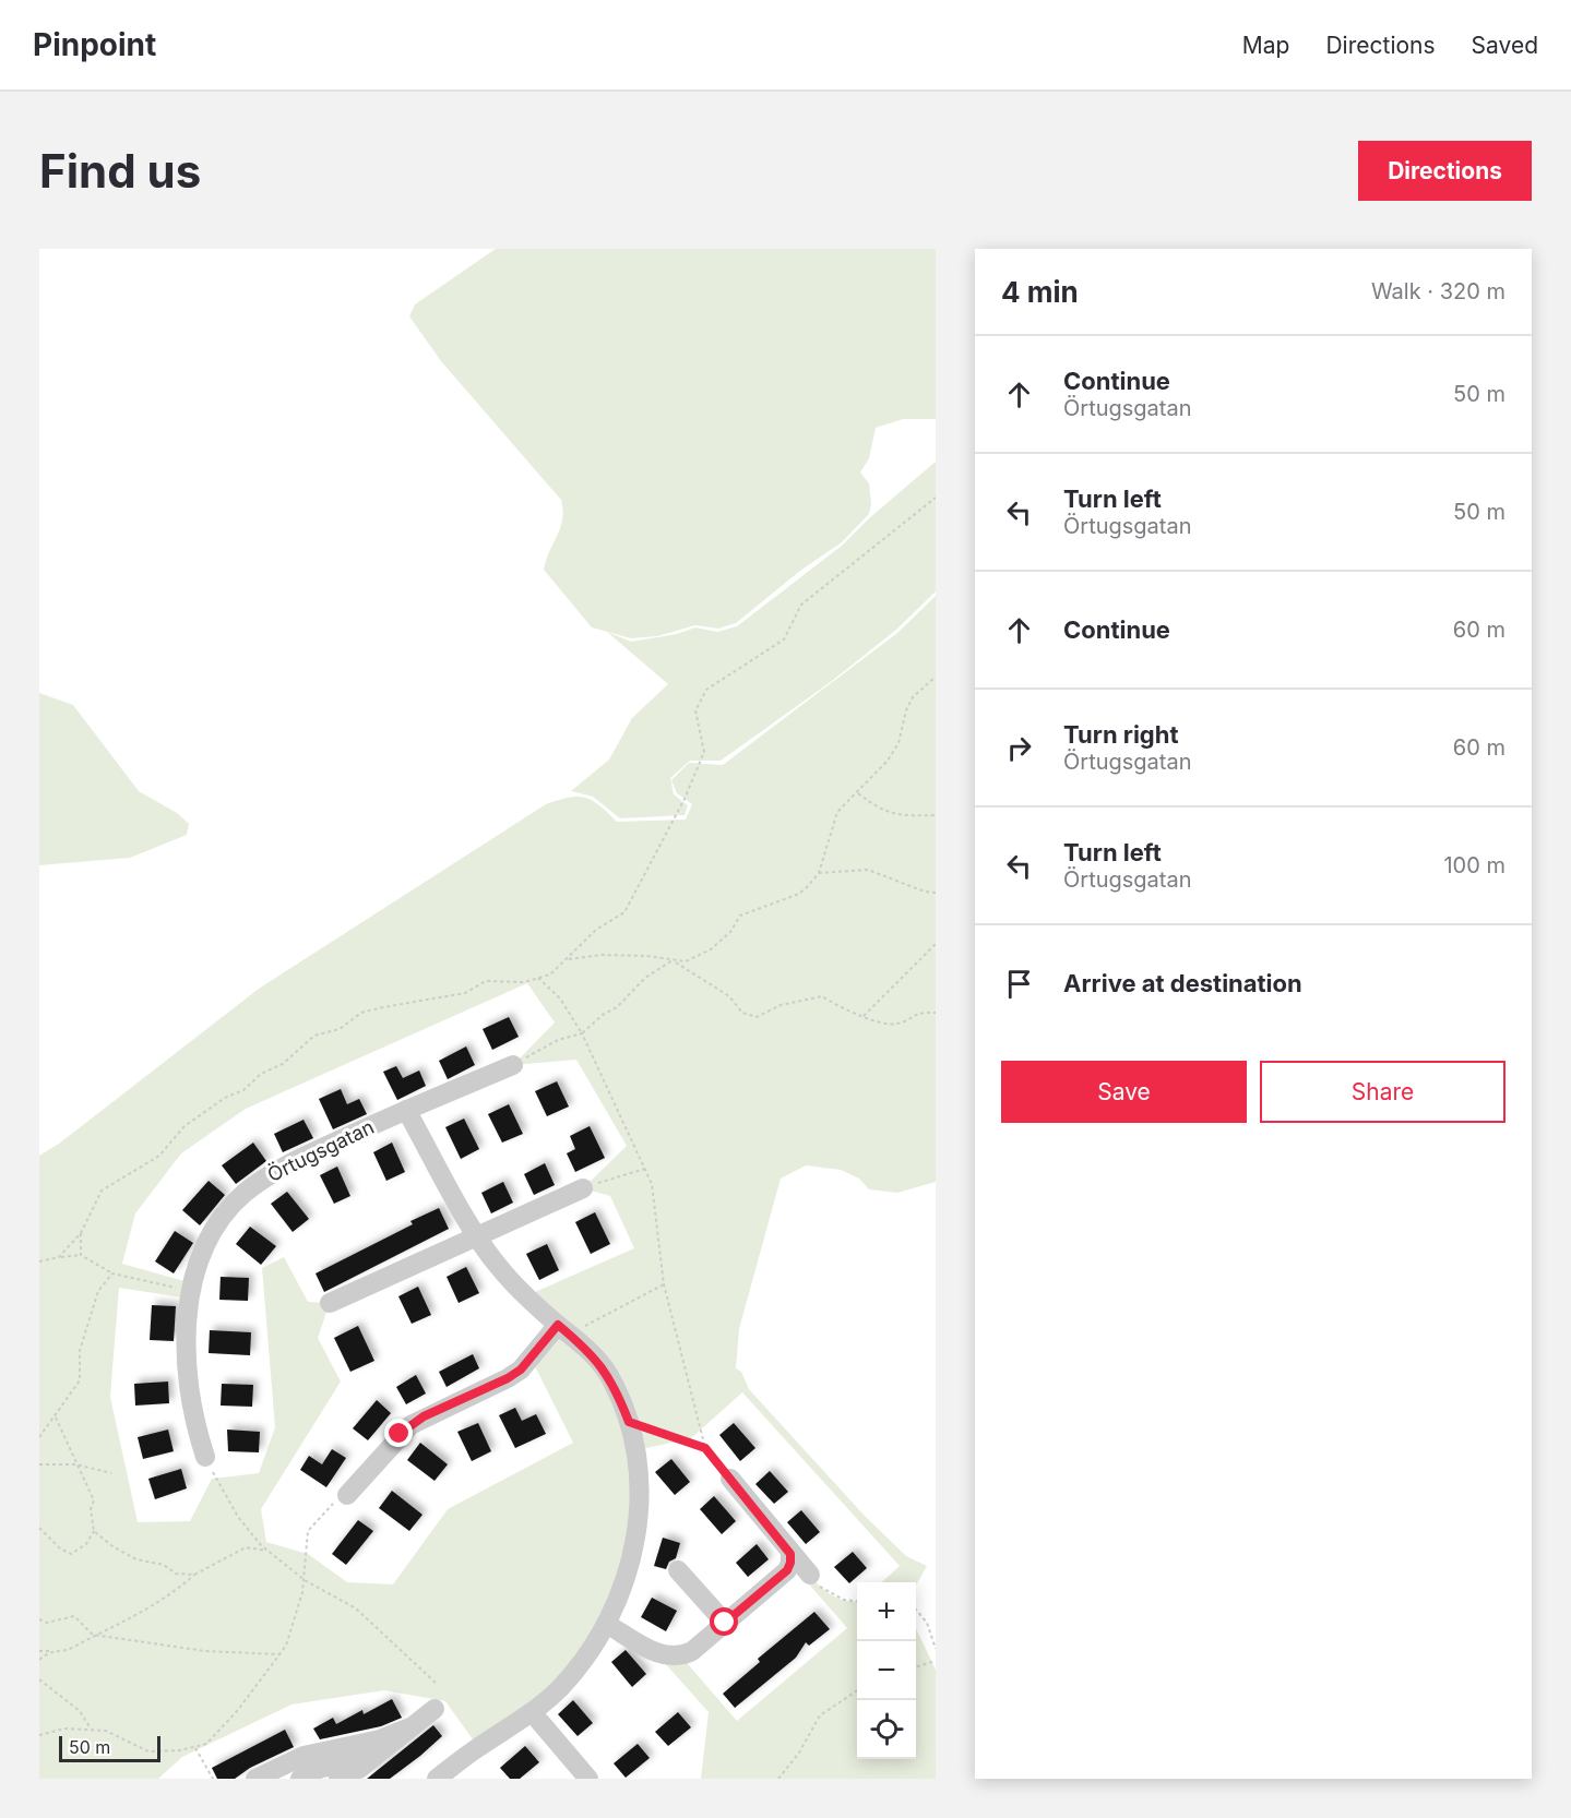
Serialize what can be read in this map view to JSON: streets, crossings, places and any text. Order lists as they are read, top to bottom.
{
  "streets": {
    "street": ["Örtugsgatan"]
  },
  "scale_bar": "50 m",
  "page": {
    "header": "Pinpoint",
    "nav": ["Map", "Directions", "Saved"],
    "buttons": [
      "Directions",
      ["Save", "Share"]
    ],
    "title": "Find us",
    "heading": ["4 min", "Walk · 320 m"],
    "list": [
      ["Continue", "Örtugsgatan", "50 m"],
      ["Turn left", "Örtugsgatan", "50 m"],
      ["Continue", "60 m"],
      ["Turn right", "Örtugsgatan", "60 m"],
      ["Turn left", "Örtugsgatan", "100 m"],
      "Arrive at destination"
    ],
    "map_buttons": ["+", "−"],
    "scale": "50 m"
  }
}
